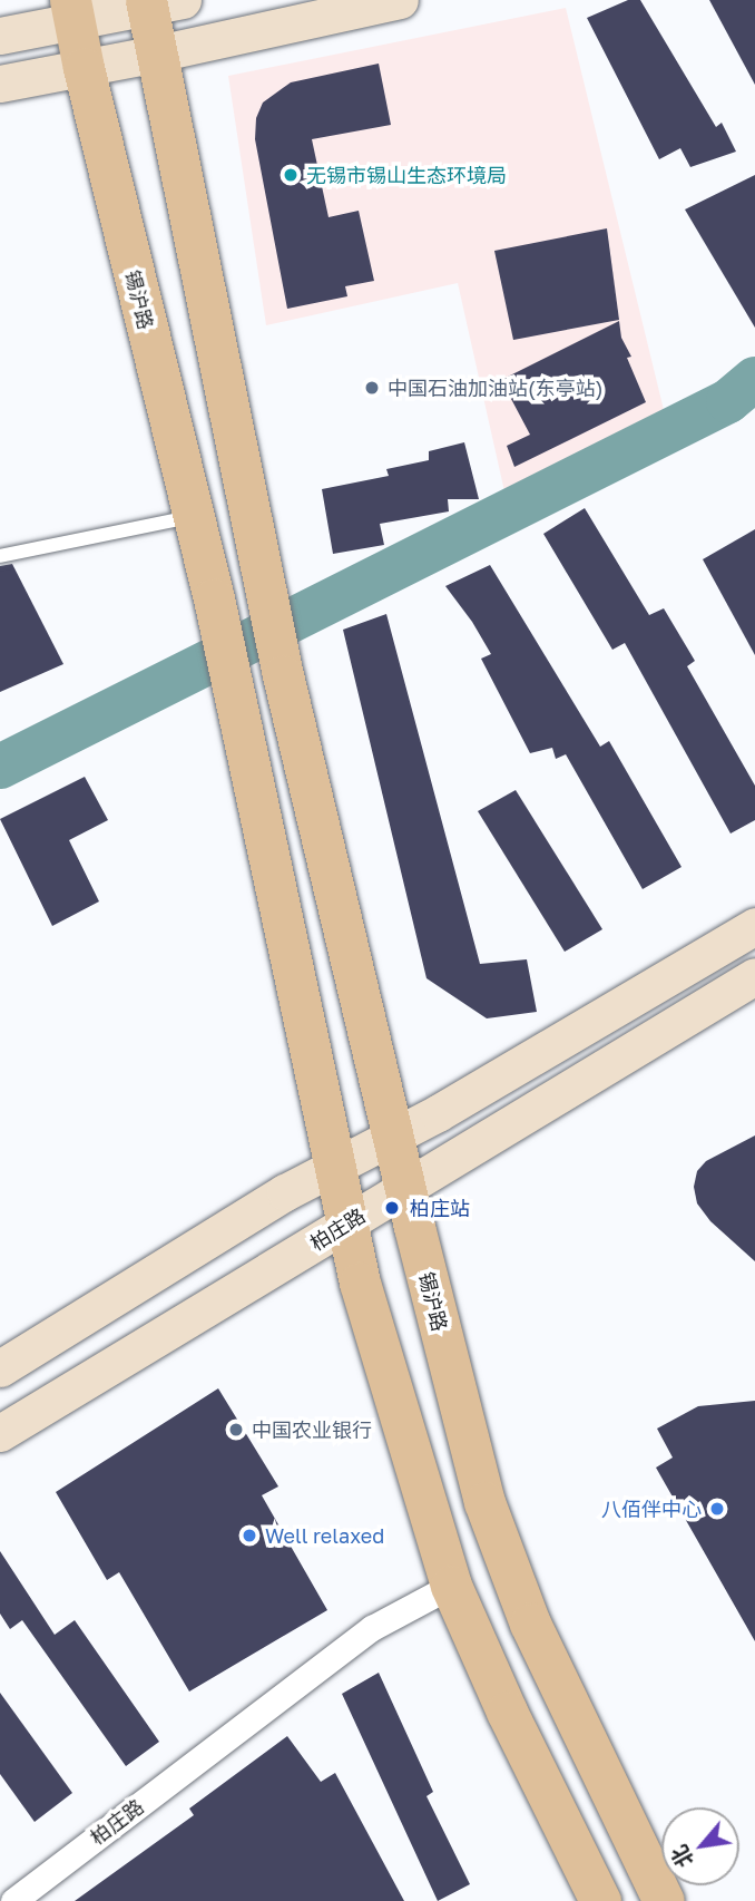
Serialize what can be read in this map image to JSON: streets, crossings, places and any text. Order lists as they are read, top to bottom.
{
  "streets": {
    "main road": ["锡沪路"],
    "street": ["柏庄路"]
  },
  "crossings": [
    ["锡沪路", "柏庄路"]
  ],
  "places": [
    "无锡市锡山生态环境局",
    "中国石油加油站(东亭站)",
    "柏庄站",
    "中国农业银行",
    "八佰伴中心",
    "Well relaxed"
  ],
  "north": "bottom left"
}
